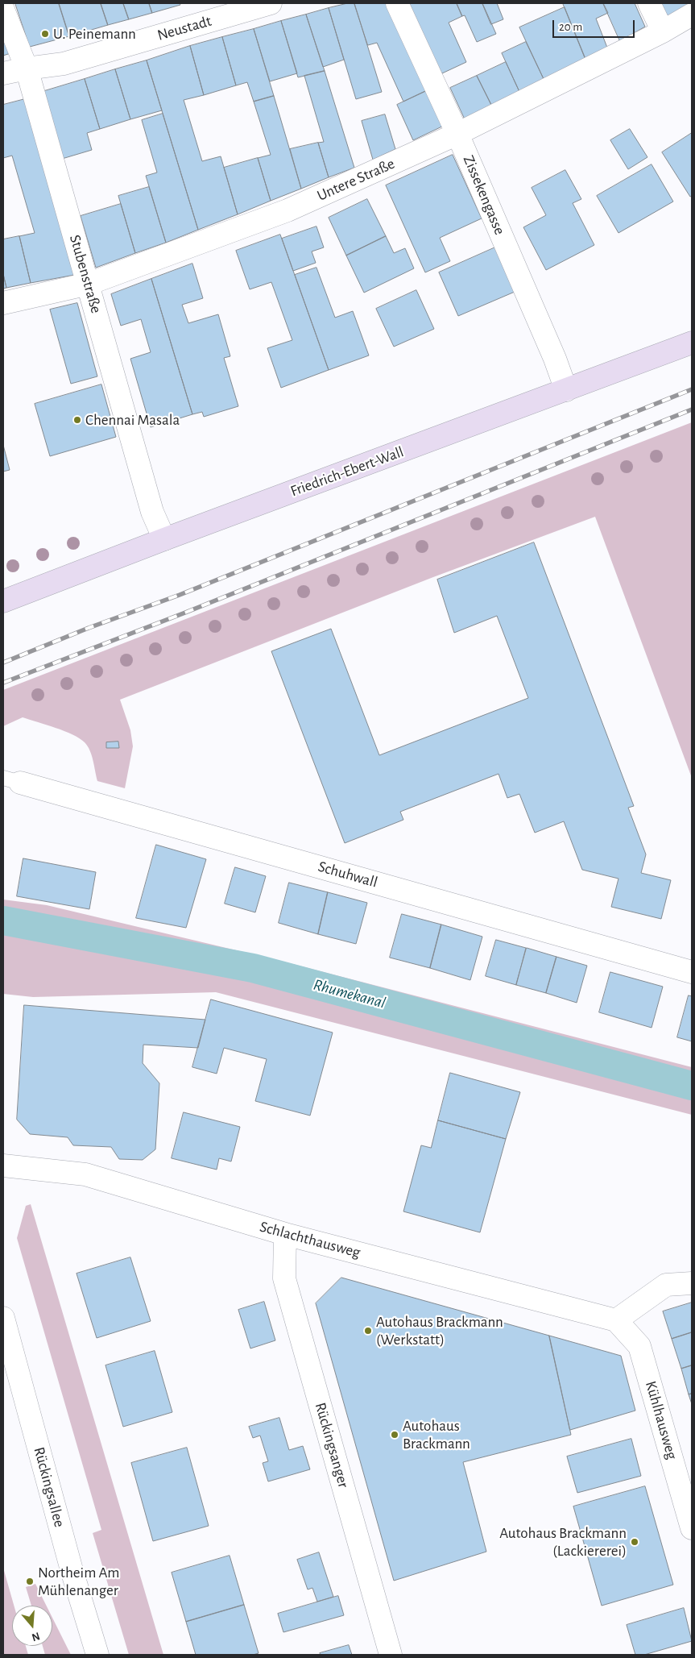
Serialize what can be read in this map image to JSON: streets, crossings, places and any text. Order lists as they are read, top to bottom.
{
  "streets": {
    "main road": ["Friedrich-Ebert-Wall"],
    "street": [
      "Neustadt",
      "Untere Straße",
      "Zissekengasse",
      "Stubenstraße",
      "Schuhwall",
      "Schlachthausweg",
      "Kühlhausweg",
      "Rückingsanger",
      "Rückingsallee"
    ]
  },
  "crossings": [
    ["Neustadt", "Stubenstraße"],
    ["Untere Straße", "Zissekengasse"],
    ["Untere Straße", "Stubenstraße"],
    ["Zissekengasse", "Friedrich-Ebert-Wall"],
    ["Stubenstraße", "Friedrich-Ebert-Wall"],
    ["Schlachthausweg", "Kühlhausweg"],
    ["Schlachthausweg", "Rückingsanger"]
  ],
  "water": ["Rhumekanal"],
  "places": [
    "U. Peinemann",
    "Chennai Masala",
    "Autohaus Brackmann (Werkstatt)",
    "Autohaus Brackmann",
    "Autohaus Brackmann (Lackiererei)",
    "Northeim Am Mühlenanger"
  ],
  "scale_bar": "20 m",
  "north": "bottom"
}
